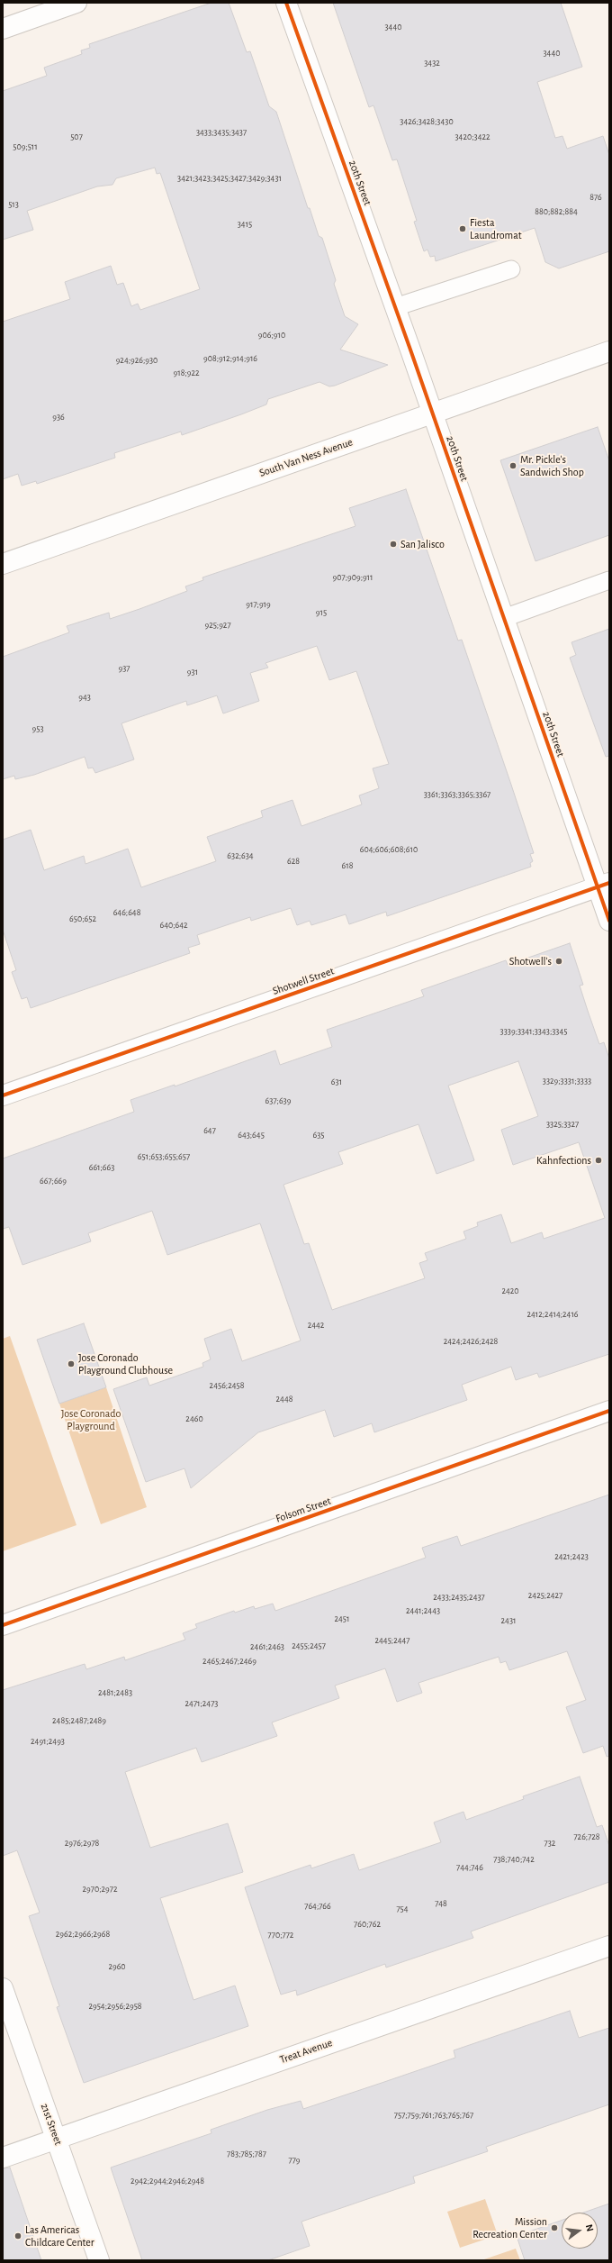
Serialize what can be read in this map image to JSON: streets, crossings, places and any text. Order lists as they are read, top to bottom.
{
  "streets": {
    "street": [
      "20th Street",
      "South Van Ness Avenue",
      "Shotwell Street",
      "Folsom Street",
      "Treat Avenue",
      "21st Street"
    ]
  },
  "crossings": [
    ["20th Street", "South Van Ness Avenue"],
    ["20th Street", "Shotwell Street"],
    ["Treat Avenue", "21st Street"]
  ],
  "parks": ["Jose Coronado Playground"],
  "places": [
    "Fiesta Laundromat",
    "Mr. Pickle's Sandwich Shop",
    "San Jalisco",
    "Shotwell's",
    "Kahnfections",
    "Jose Coronado Playground Clubhouse",
    "Mission Recreation Center",
    "Las Americas Childcare Center"
  ],
  "house_numbers": [
    "3440",
    "3440",
    "3432",
    "3426;3428;3430",
    "3433;3435;3437",
    "507",
    "3420;3422",
    "509;511",
    "3421;3423;3425;3427;3429;3431",
    "876",
    "513",
    "880;882;884",
    "3415",
    "906;910",
    "908;912;914;916",
    "924;926;930",
    "918;922",
    "936",
    "907;909;911",
    "917;919",
    "915",
    "925;927",
    "937",
    "931",
    "943",
    "953",
    "3361;3363;3365;3367",
    "604;606;608;610",
    "632;634",
    "628",
    "618",
    "646;648",
    "650;652",
    "640;642",
    "3339;3341;3343;3345",
    "3329;3331;3333",
    "631",
    "637;639",
    "3325;3327",
    "647",
    "643;645",
    "635",
    "651;653;655;657",
    "661;663",
    "667;669",
    "2420",
    "2412;2414;2416",
    "2442",
    "2424;2426;2428",
    "2456;2458",
    "2448",
    "2460",
    "2421;2423",
    "2425;2427",
    "2433;2435;2437",
    "2441;2443",
    "2451",
    "2431",
    "2445;2447",
    "2455;2457",
    "2461;2463",
    "2465;2467;2469",
    "2481;2483",
    "2471;2473",
    "2485;2487;2489",
    "2491;2493",
    "726;728",
    "2976;2978",
    "732",
    "738;740;742",
    "744;746",
    "2970;2972",
    "748",
    "764;766",
    "754",
    "760;762",
    "2962;2966;2968",
    "770;772",
    "2960",
    "2954;2956;2958",
    "757;759;761;763;765;767",
    "783;785;787",
    "779",
    "2942;2944;2946;2948"
  ],
  "north": "right"
}
